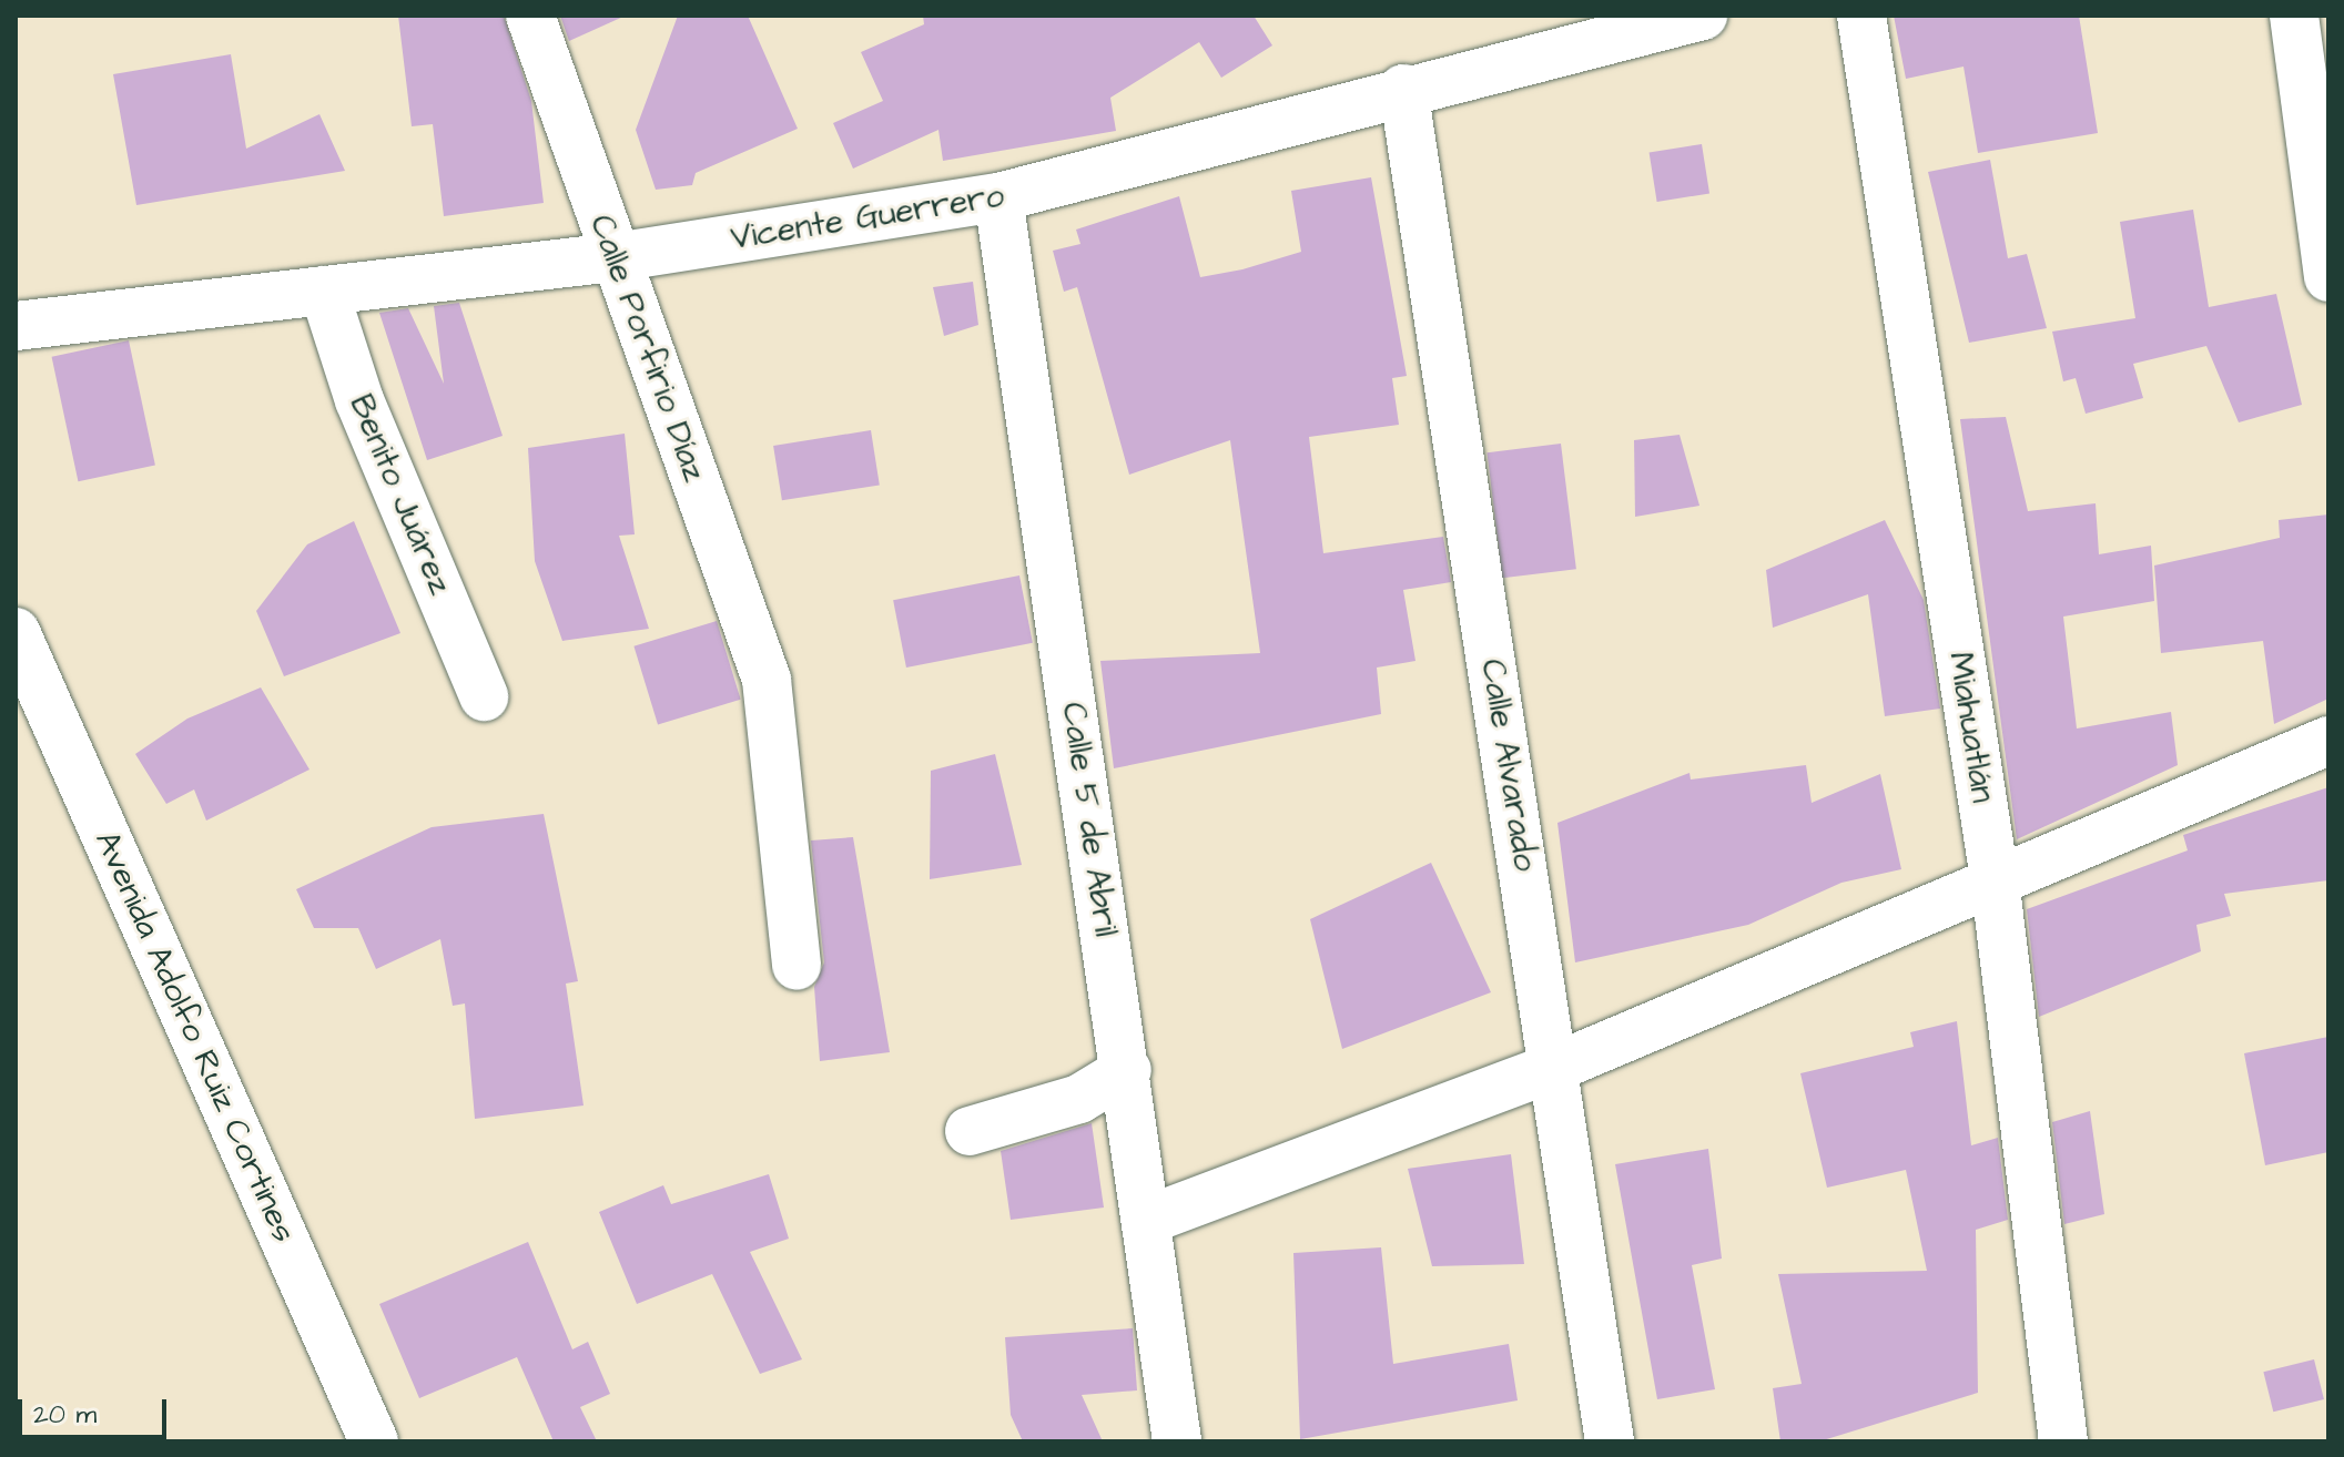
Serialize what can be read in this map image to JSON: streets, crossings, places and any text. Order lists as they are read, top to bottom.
{
  "streets": {
    "street": [
      "Vicente Guerrero",
      "Calle Porfirio Díaz",
      "Benito Juárez",
      "Miahuatlán",
      "Calle Alvarado",
      "Calle 5 de Abril",
      "Avenida Adolfo Ruiz Cortines"
    ]
  },
  "crossings": [
    ["Vicente Guerrero", "Calle Porfirio Díaz"],
    ["Vicente Guerrero", "Benito Juárez"],
    ["Vicente Guerrero", "Calle Alvarado"],
    ["Vicente Guerrero", "Calle 5 de Abril"]
  ],
  "scale_bar": "20 m"
}
